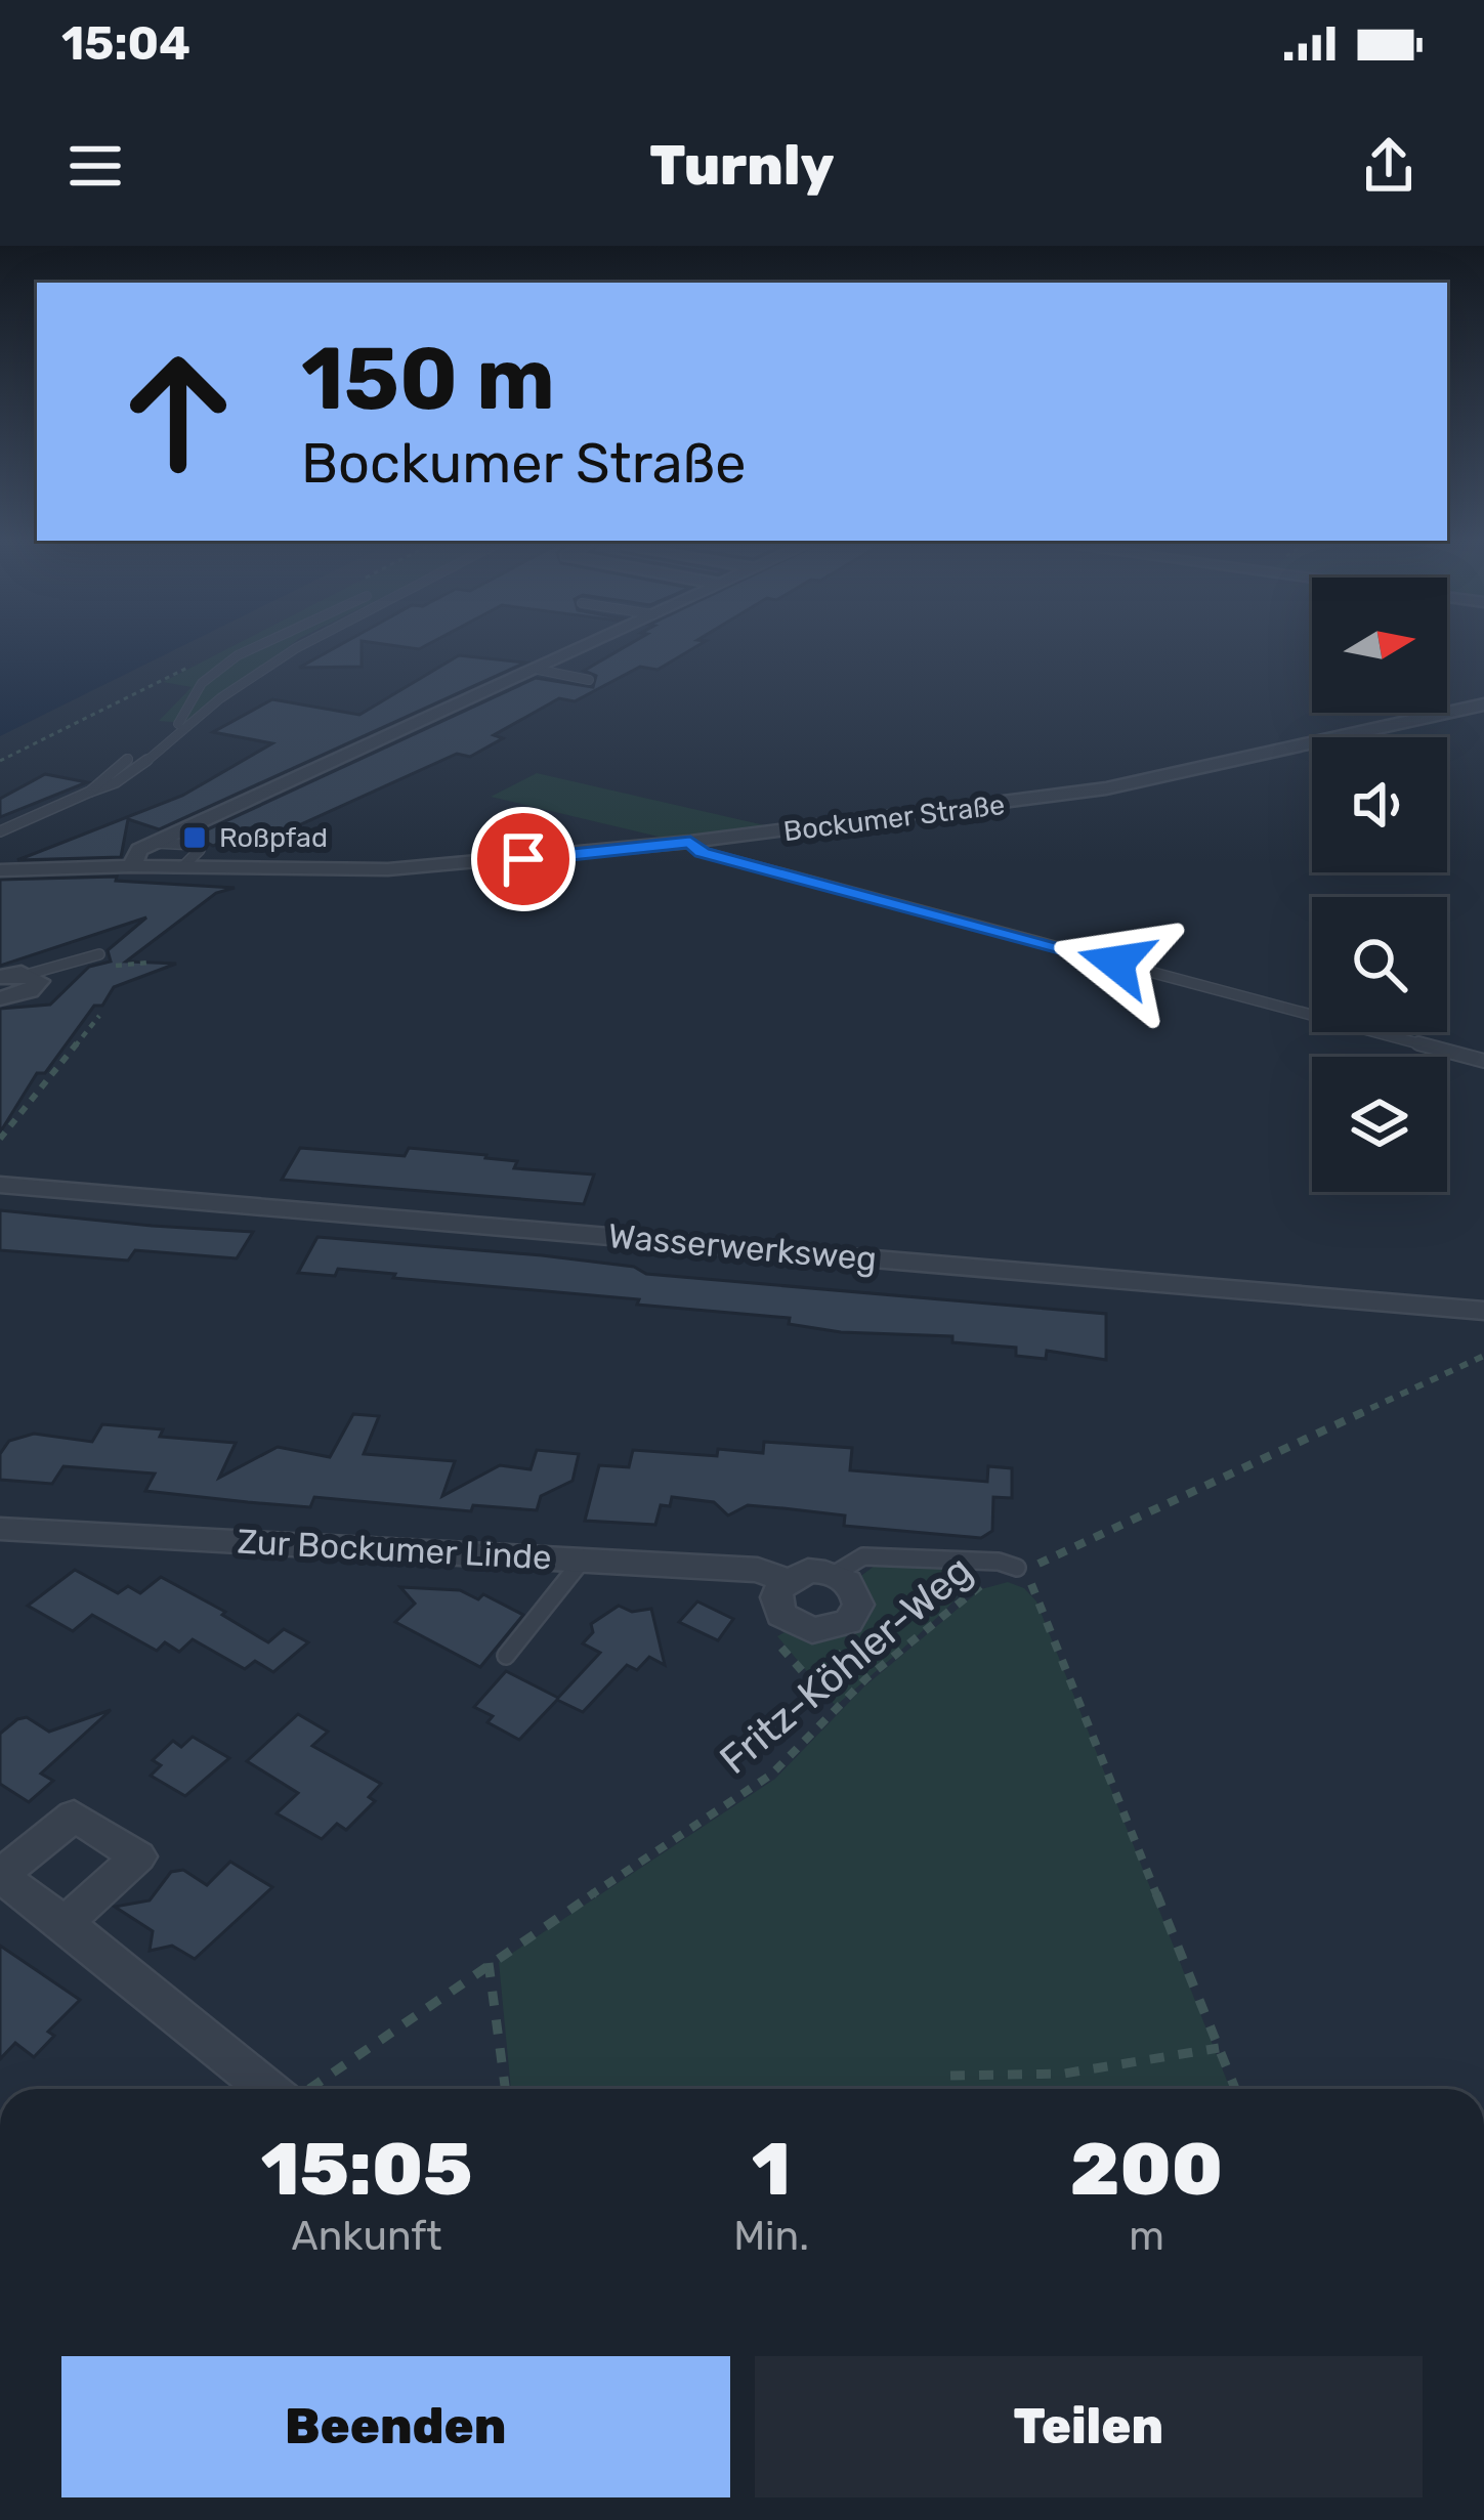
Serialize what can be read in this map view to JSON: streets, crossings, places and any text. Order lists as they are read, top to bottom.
{
  "streets": {
    "street": ["Bockumer Straße", "Wasserwerksweg", "Zur Bockumer Linde"],
    "path": ["Fritz-Köhler-Weg"]
  },
  "crossings": [
    ["Zur Bockumer Linde", "Fritz-Köhler-Weg"]
  ],
  "places": {
    "transit": ["Roßpfad"]
  },
  "north": "right",
  "page": {
    "status": "15:04",
    "header": "Turnly",
    "turn": ["150 m", "Bockumer Straße"],
    "eta": [
      "15:05",
      "Ankunft",
      "1",
      "Min.",
      "200",
      "m"
    ],
    "buttons": ["Beenden", "Teilen"]
  }
}
